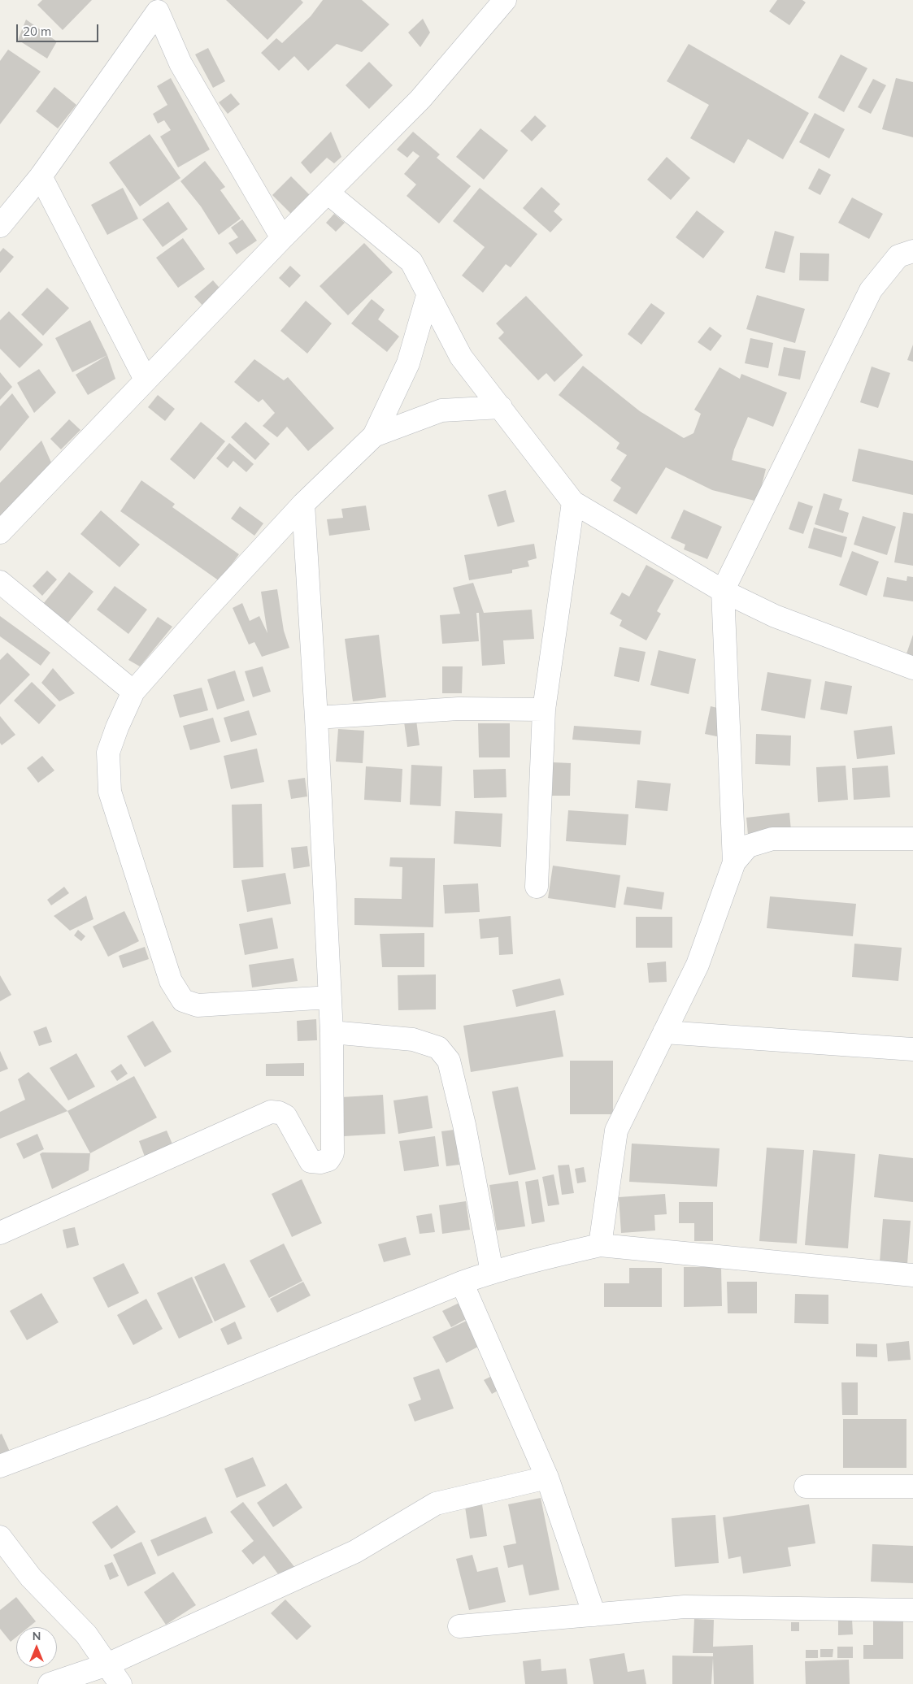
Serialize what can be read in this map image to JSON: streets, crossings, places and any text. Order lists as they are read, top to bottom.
{
  "scale_bar": "20 m",
  "north": "top"
}
